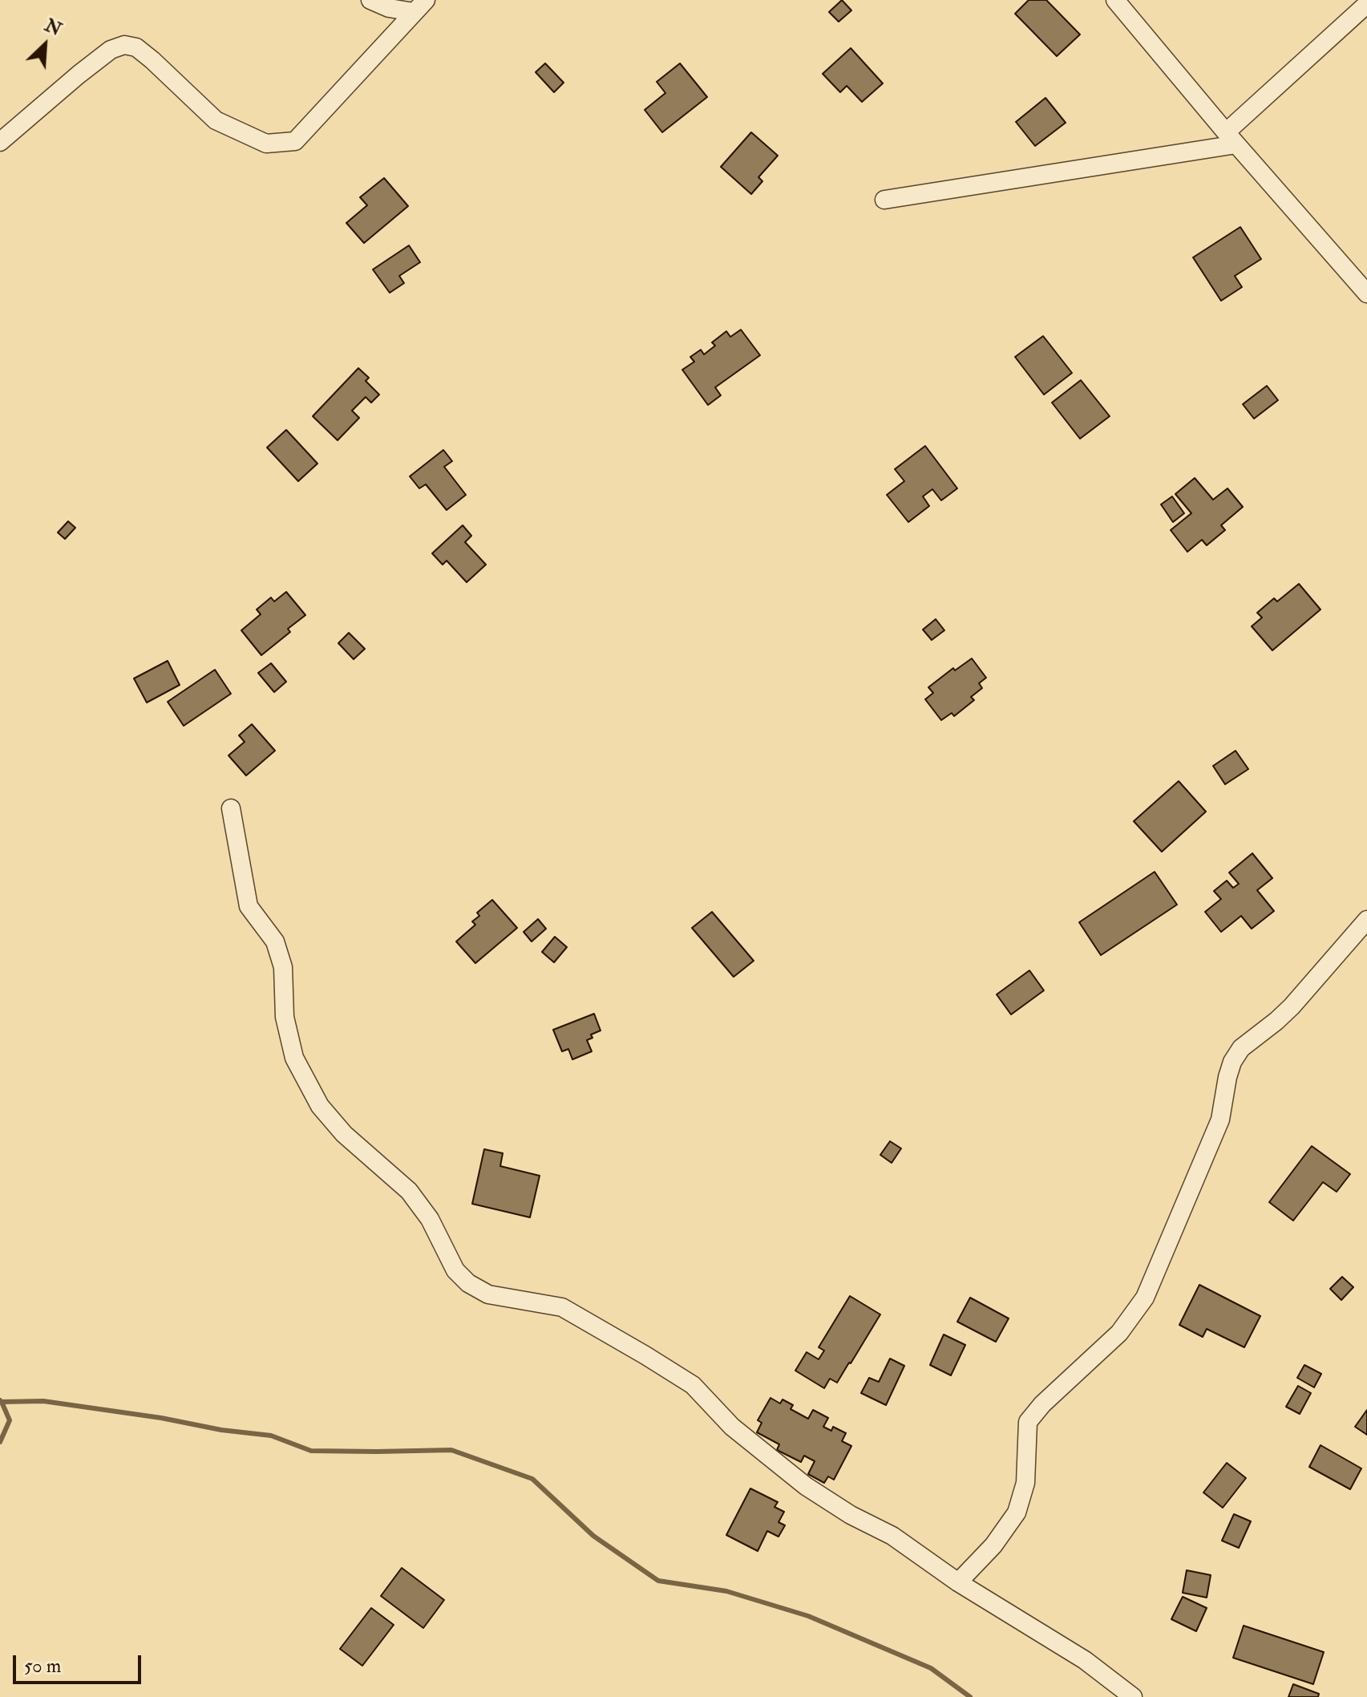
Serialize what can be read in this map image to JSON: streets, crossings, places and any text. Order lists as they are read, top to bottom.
{
  "scale_bar": "50 m",
  "north": "top right"
}
